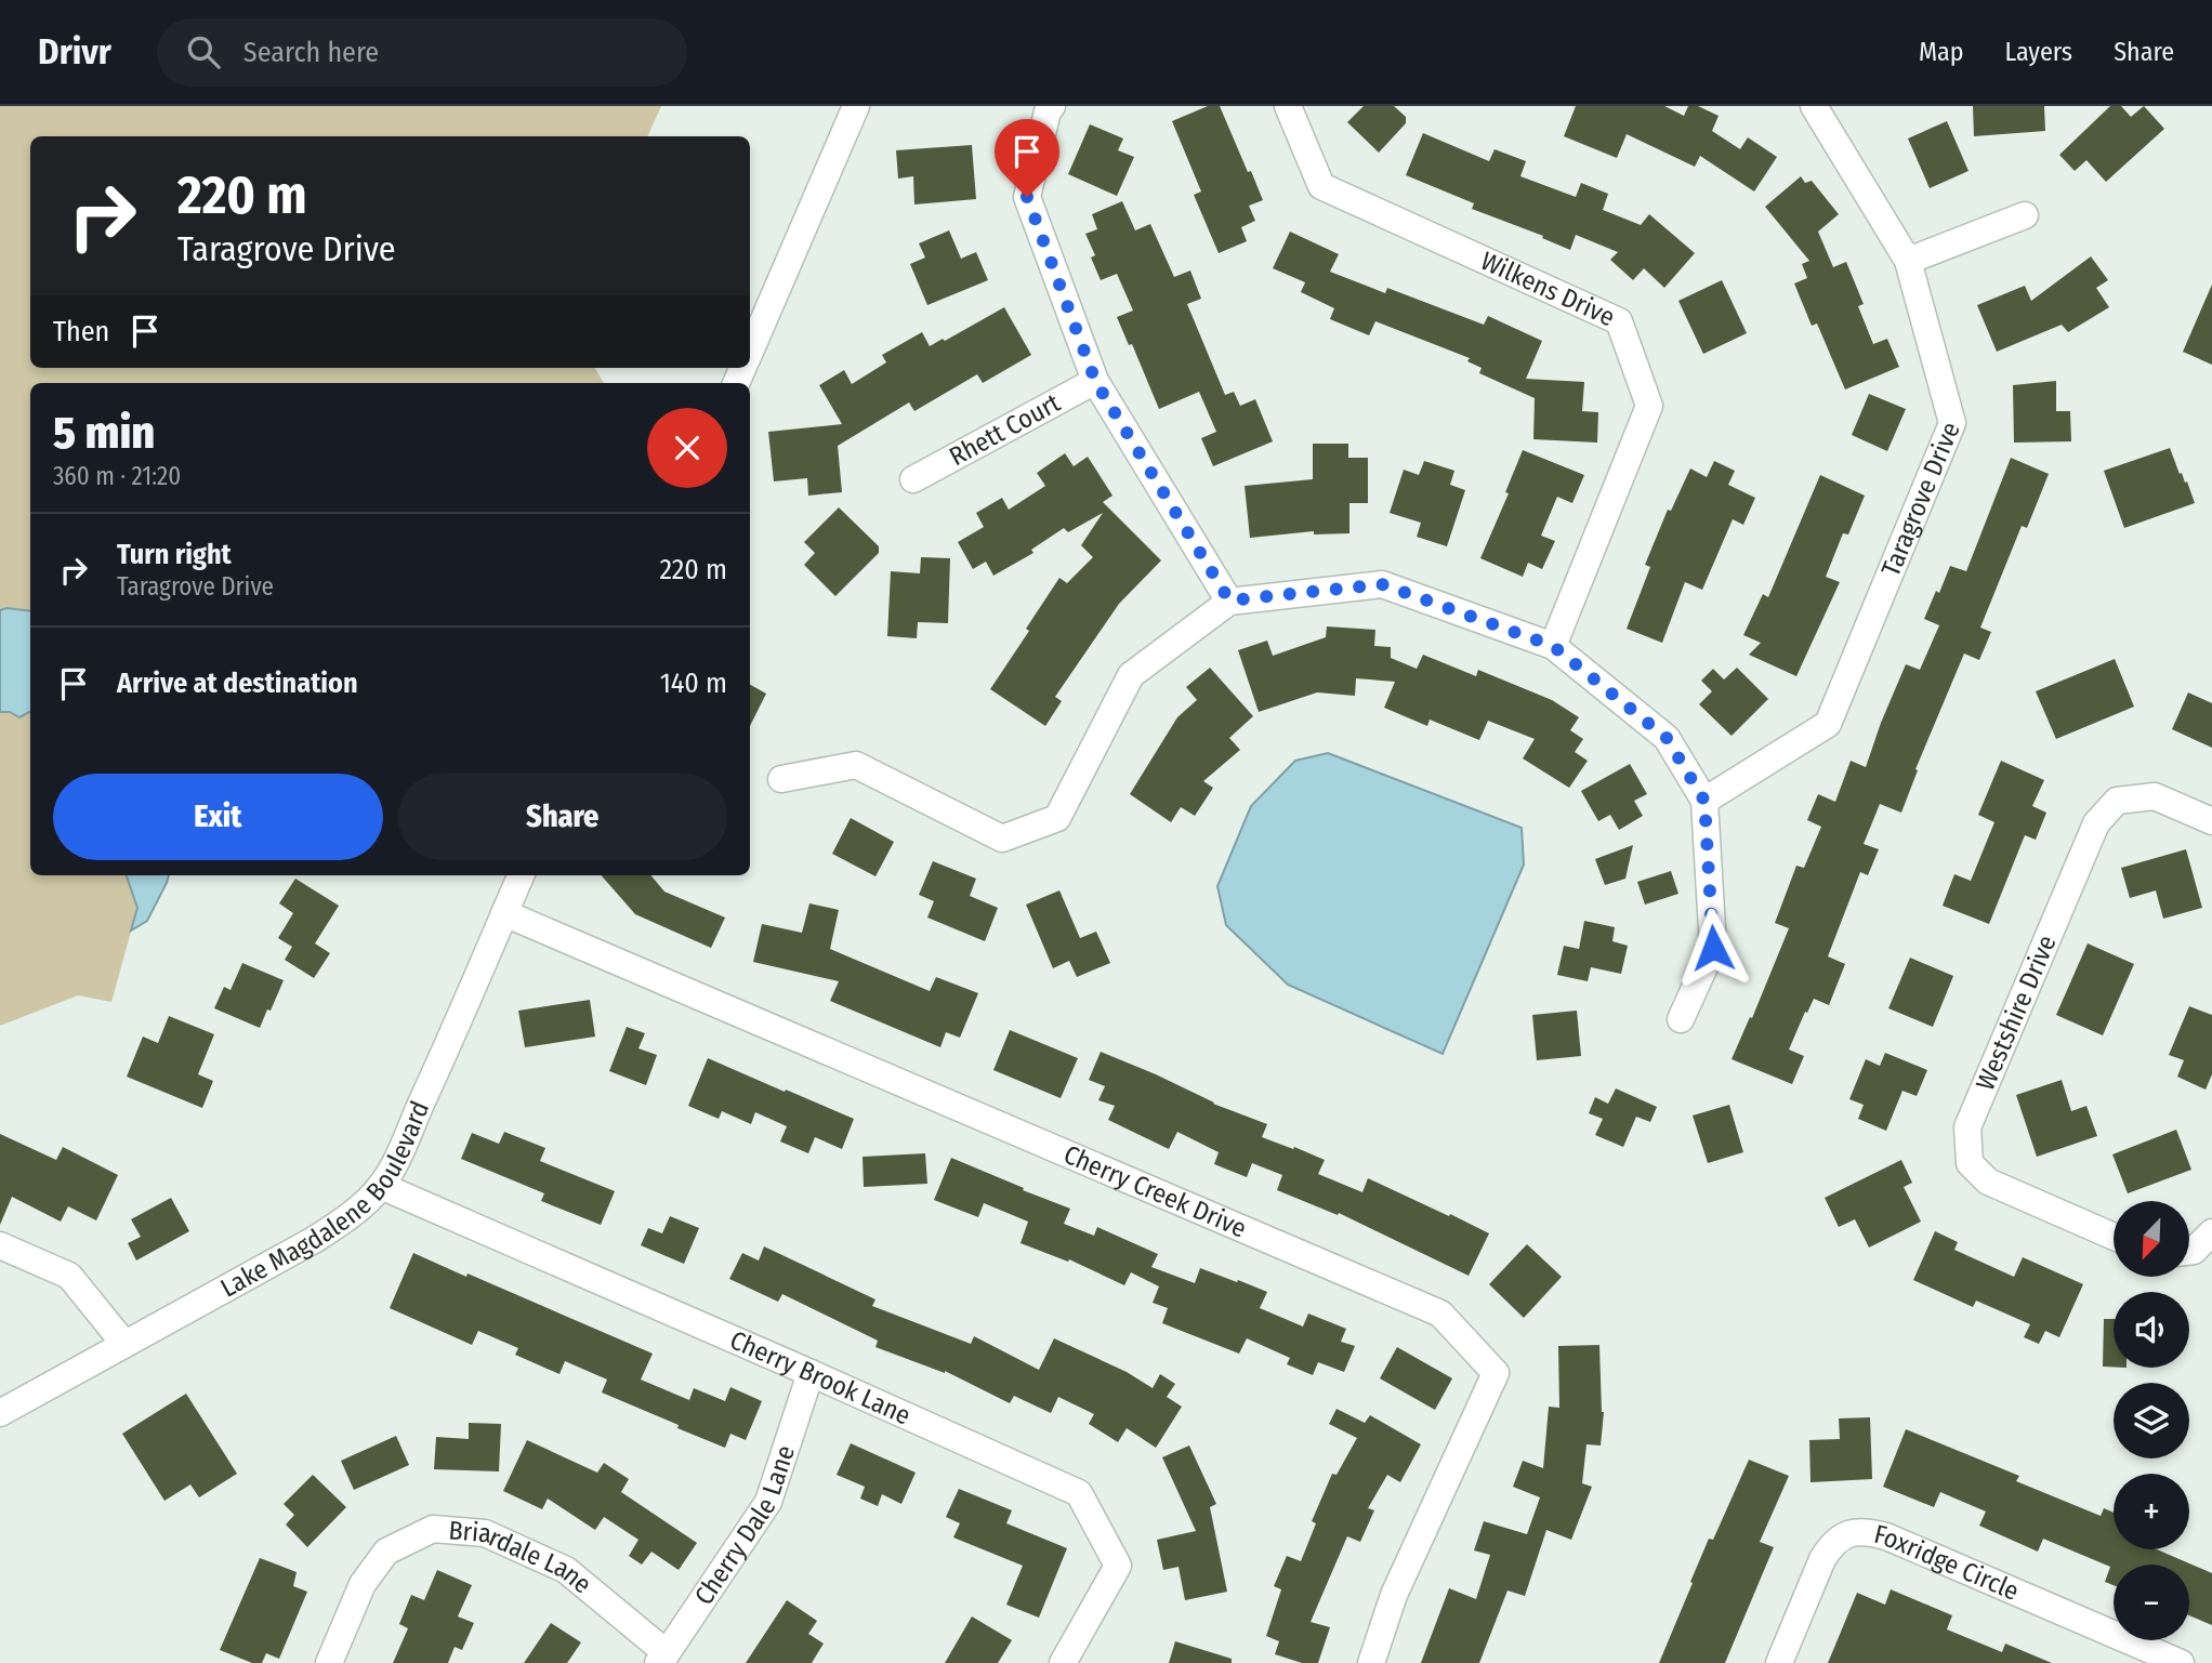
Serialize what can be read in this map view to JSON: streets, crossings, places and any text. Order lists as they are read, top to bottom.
{
  "streets": {
    "street": [
      "Wilkens Drive",
      "Rhett Court",
      "Taragrove Drive",
      "Westshire Drive",
      "Cherry Creek Drive",
      "Lake Magdalene Boulevard",
      "Cherry Brook Lane",
      "Cherry Dale Lane",
      "Briardale Lane",
      "Foxridge Circle"
    ]
  },
  "crossings": [
    ["Cherry Creek Drive", "Lake Magdalene Boulevard"],
    ["Lake Magdalene Boulevard", "Cherry Brook Lane"],
    ["Cherry Brook Lane", "Cherry Dale Lane"],
    ["Cherry Dale Lane", "Briardale Lane"]
  ],
  "north": "bottom left",
  "page": {
    "header": "Drivr",
    "search": "Search here",
    "nav": ["Map", "Layers", "Share"],
    "turn": ["220 m", "Taragrove Drive"],
    "then": "Then",
    "heading": ["5 min", "360 m · 21:20"],
    "list": [
      {
        "name": "Turn right",
        "note": "Taragrove Drive",
        "value": "220 m"
      },
      {
        "name": "Arrive at destination",
        "value": "140 m"
      }
    ],
    "buttons": ["Exit", "Share"],
    "map_buttons": ["+", "−"]
  }
}
